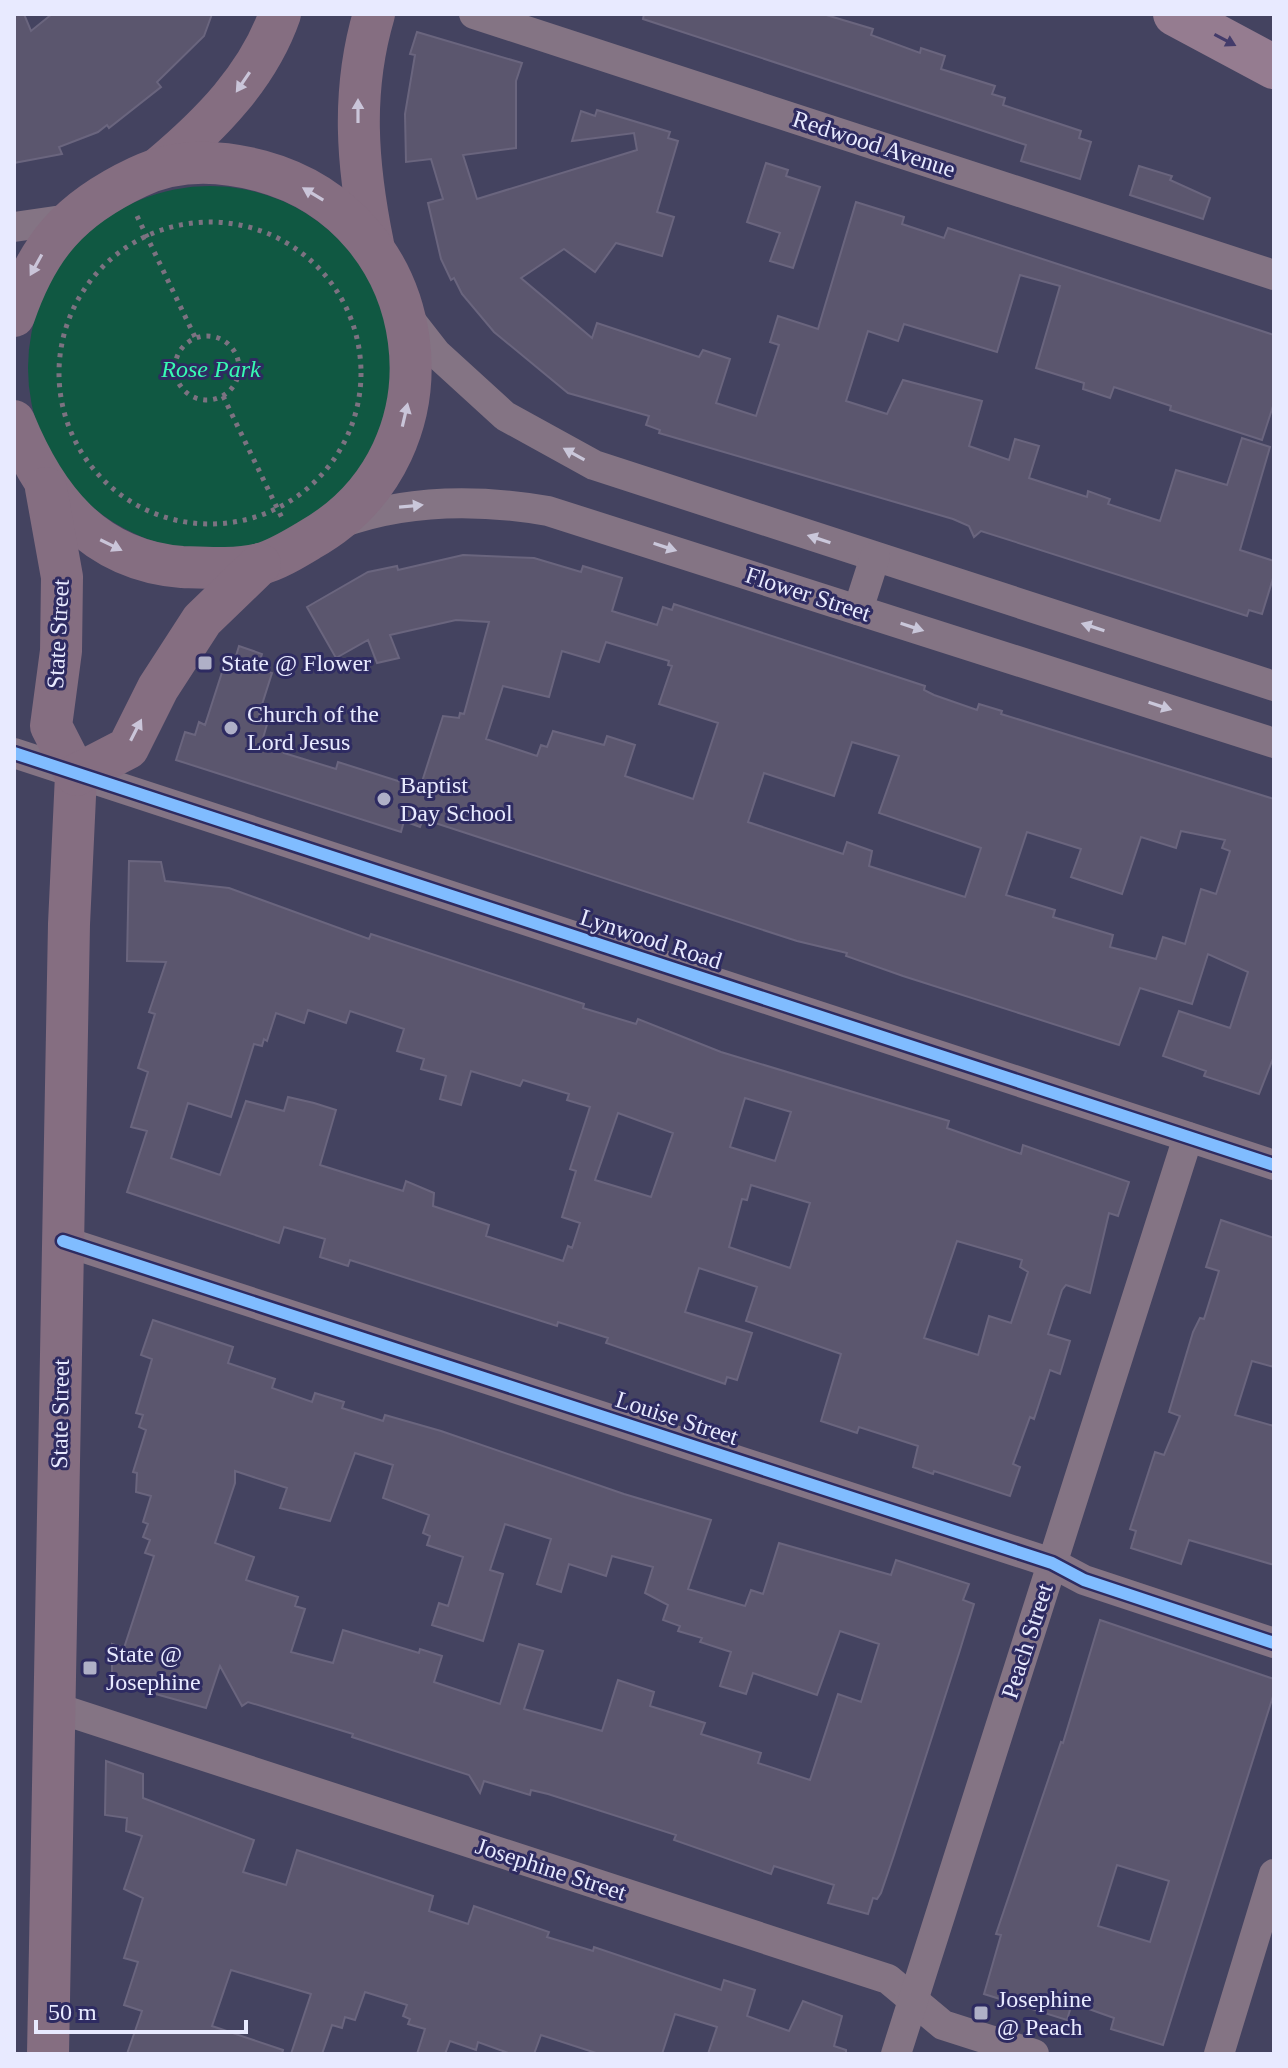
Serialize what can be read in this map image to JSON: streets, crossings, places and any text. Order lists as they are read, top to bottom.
{
  "streets": {
    "main road": ["State Street"],
    "street": [
      "Redwood Avenue",
      "Flower Street",
      "Lynwood Road",
      "Louise Street",
      "Peach Street",
      "Josephine Street"
    ]
  },
  "crossings": [
    ["State Street", "Lynwood Road"],
    ["State Street", "Louise Street"],
    ["State Street", "Josephine Street"],
    ["Lynwood Road", "Peach Street"],
    ["Louise Street", "Peach Street"],
    ["Peach Street", "Josephine Street"]
  ],
  "parks": ["Rose Park"],
  "places": {
    "transit": ["State @ Flower", "State @ Josephine", "Josephine @ Peach"],
    "other": ["Church of the Lord Jesus", "Baptist Day School"]
  },
  "scale_bar": "50 m"
}
